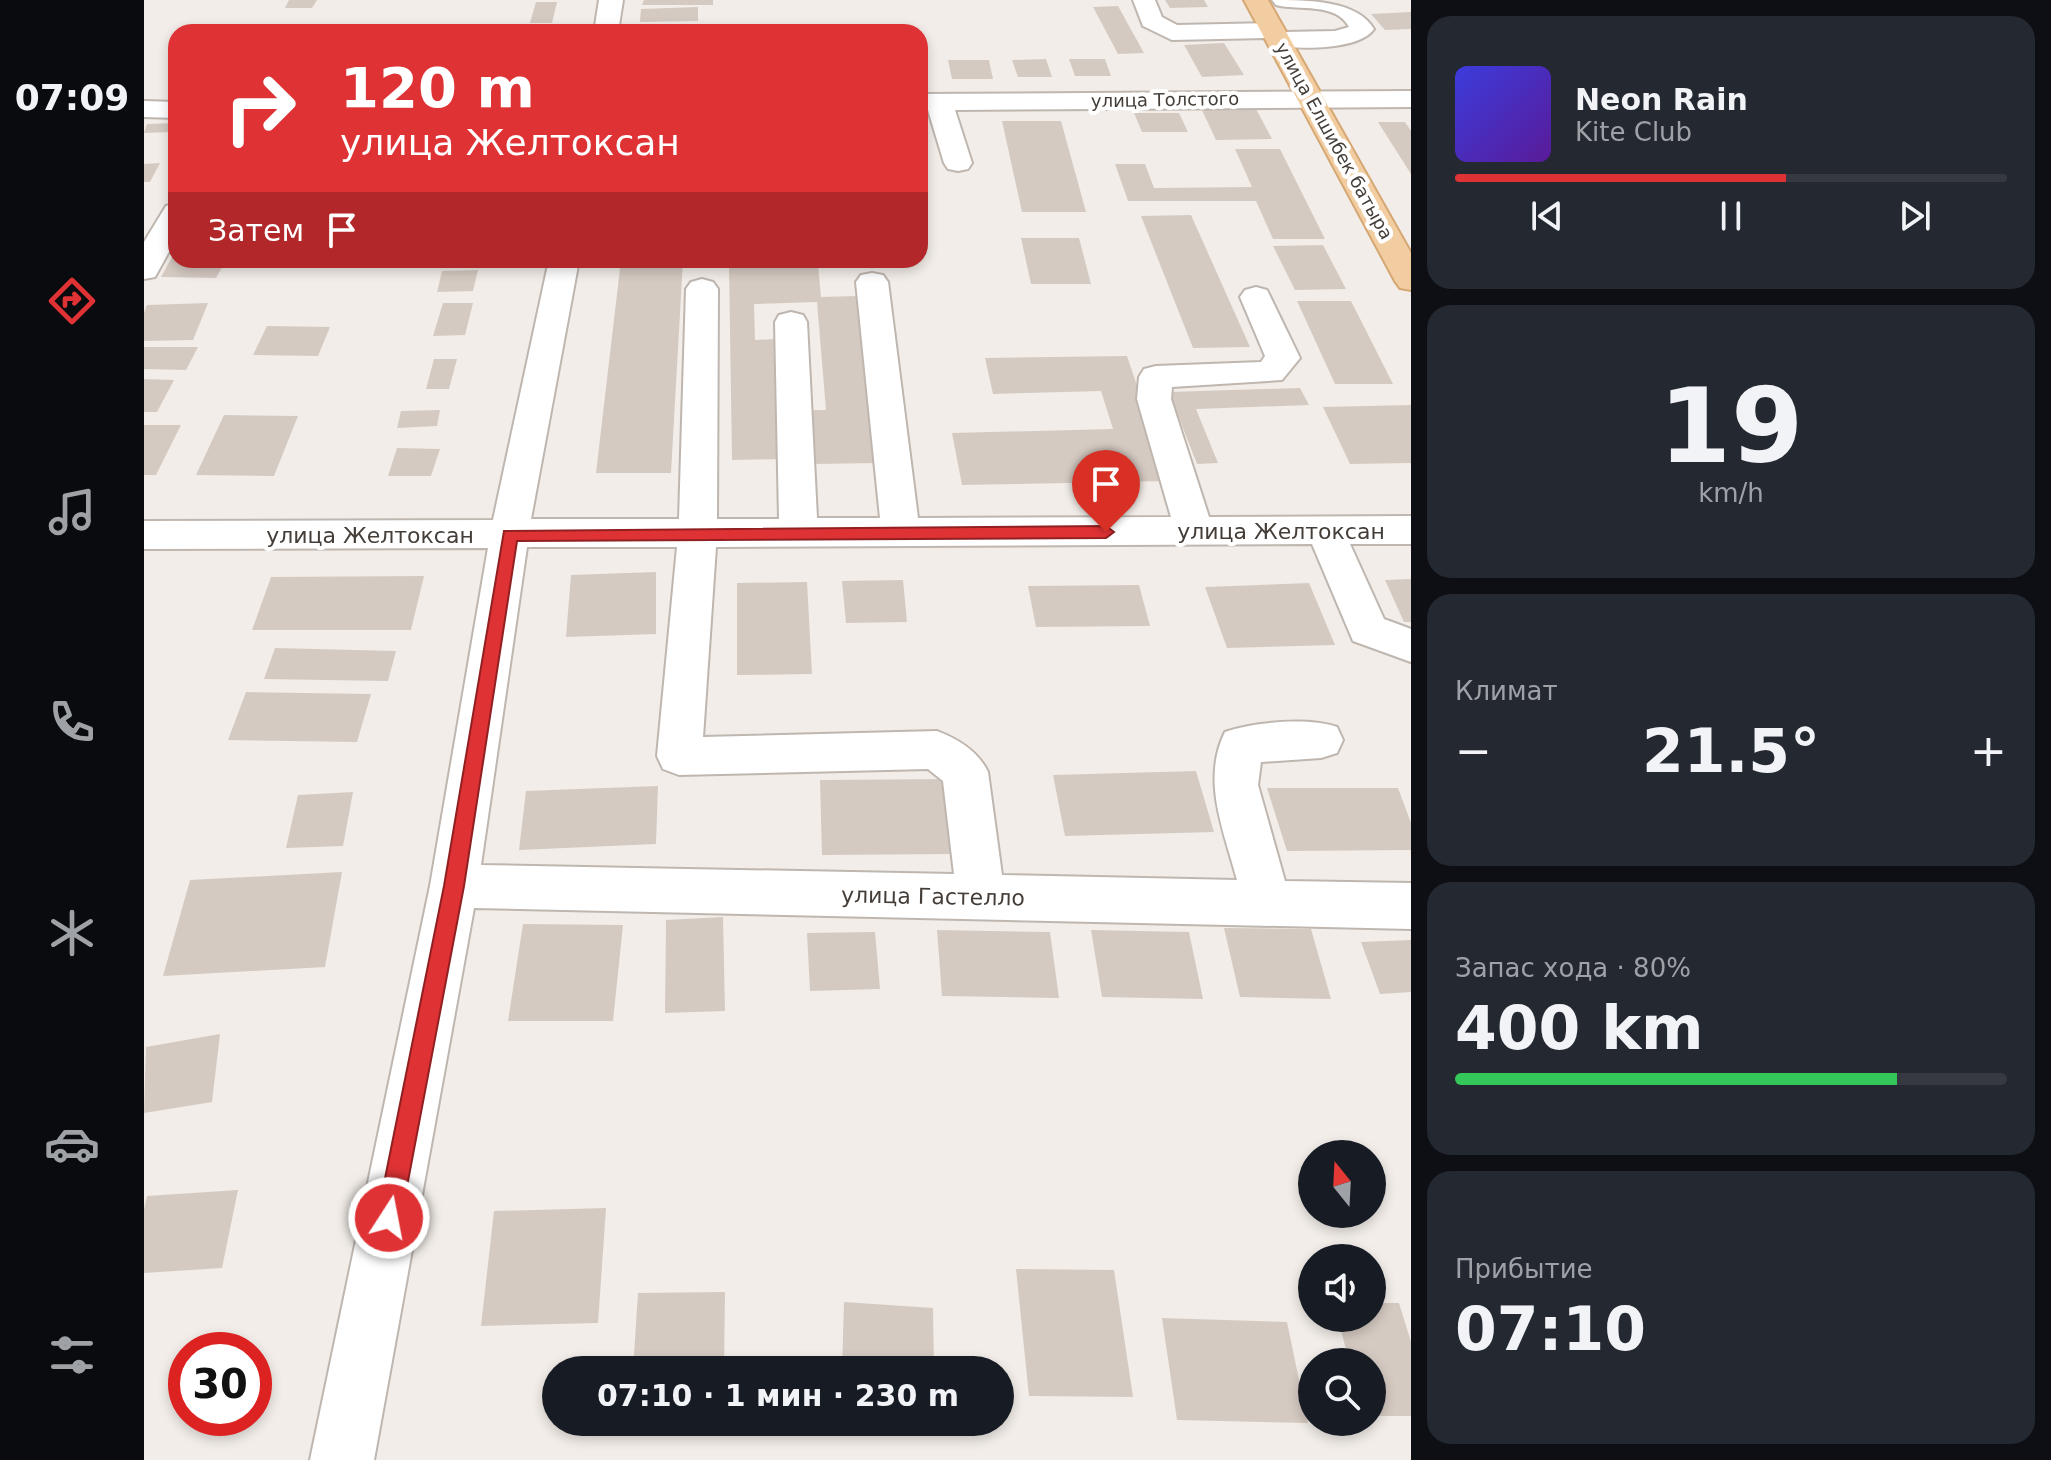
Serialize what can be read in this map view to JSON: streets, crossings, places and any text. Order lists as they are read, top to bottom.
{
  "streets": {
    "main road": ["улица Елшибек батыра"],
    "street": ["улица Толстого", "улица Желтоксан", "улица Гастелло"]
  },
  "crossings": [
    ["улица Толстого", "улица Елшибек батыра"]
  ],
  "north": "top",
  "page": {
    "tabs": "07:09",
    "turn": ["120 m", "улица Желтоксан"],
    "song": ["Neon Rain", "Kite Club"],
    "then": "Затем",
    "tile": [
      ["19", "km/h"],
      "Климат",
      ["Запас хода · 80%", "400 km"],
      ["Прибытие", "07:10"]
    ],
    "heat": ["−", "21.5°", "+"],
    "limit": "30",
    "trip": "07:10 · 1 мин · 230 m"
  }
}
